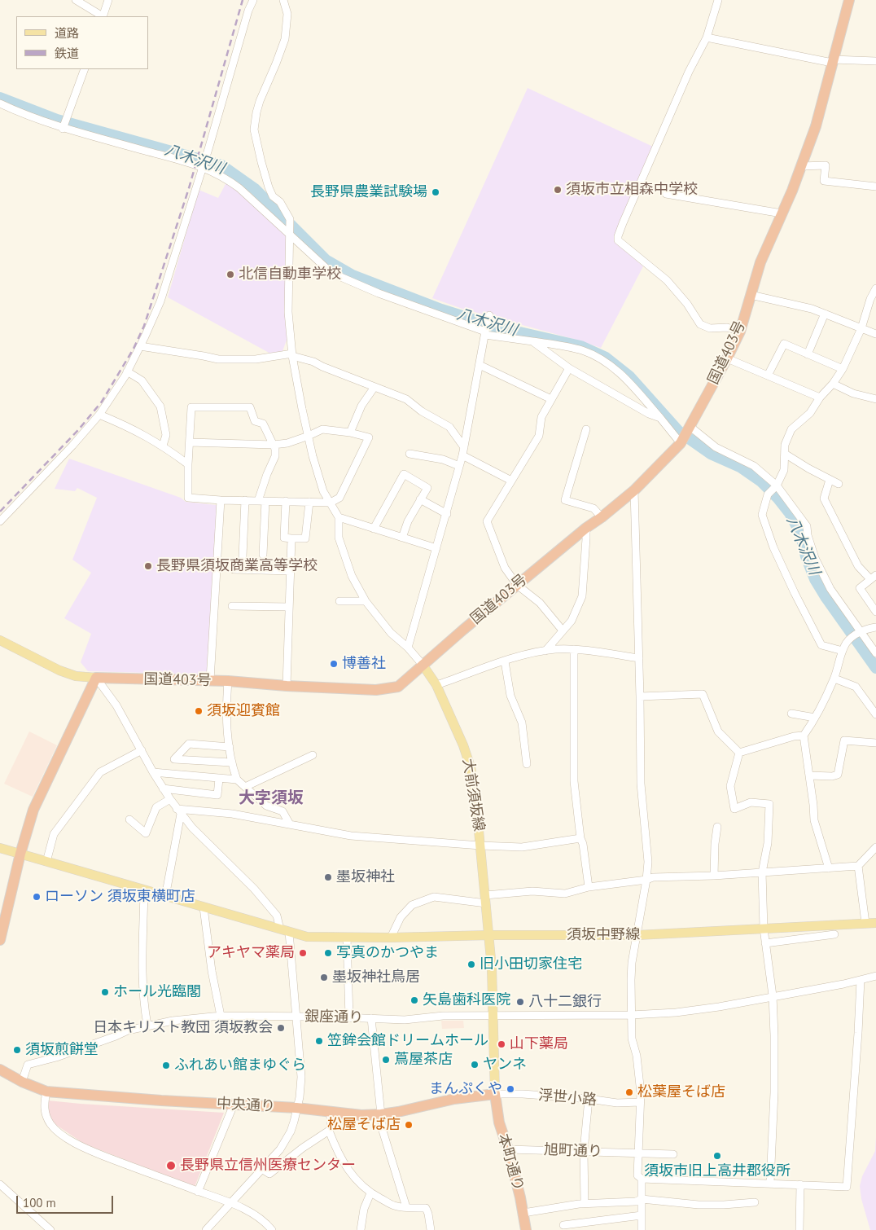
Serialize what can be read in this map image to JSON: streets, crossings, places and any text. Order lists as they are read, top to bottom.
{
  "streets": {
    "highway": ["国道403号", "中央通り", "本町通り"],
    "main road": ["大前須坂線", "須坂中野線"],
    "street": ["銀座通り", "浮世小路", "旭町通り"]
  },
  "crossings": [
    ["国道403号", "大前須坂線"],
    ["大前須坂線", "須坂中野線"],
    ["銀座通り", "中央通り"],
    ["浮世小路", "中央通り"],
    ["浮世小路", "本町通り"],
    ["中央通り", "本町通り"],
    ["旭町通り", "本町通り"]
  ],
  "districts": ["大字須坂"],
  "water": ["八木沢川"],
  "places": [
    "須坂市立相森中学校",
    "長野県農業試験場",
    "北信自動車学校",
    "長野県須坂商業高等学校",
    "博善社",
    "須坂迎賓館",
    "墨坂神社",
    "ローソン 須坂東横町店",
    "アキヤマ薬局",
    "写真のかつやま",
    "旧小田切家住宅",
    "墨坂神社鳥居",
    "ホール光臨閣",
    "矢島歯科医院",
    "八十二銀行",
    "日本キリスト教団 須坂教会",
    "笠鉾会館ドリームホール",
    "山下薬局",
    "須坂煎餅堂",
    "蔦屋茶店",
    "ヤンネ",
    "ふれあい館まゆぐら",
    "まんぷくや",
    "松葉屋そば店",
    "松屋そば店",
    "須坂市旧上高井郡役所",
    "長野県立信州医療センター"
  ],
  "legend": ["道路", "鉄道"],
  "scale_bar": "100 m"
}
